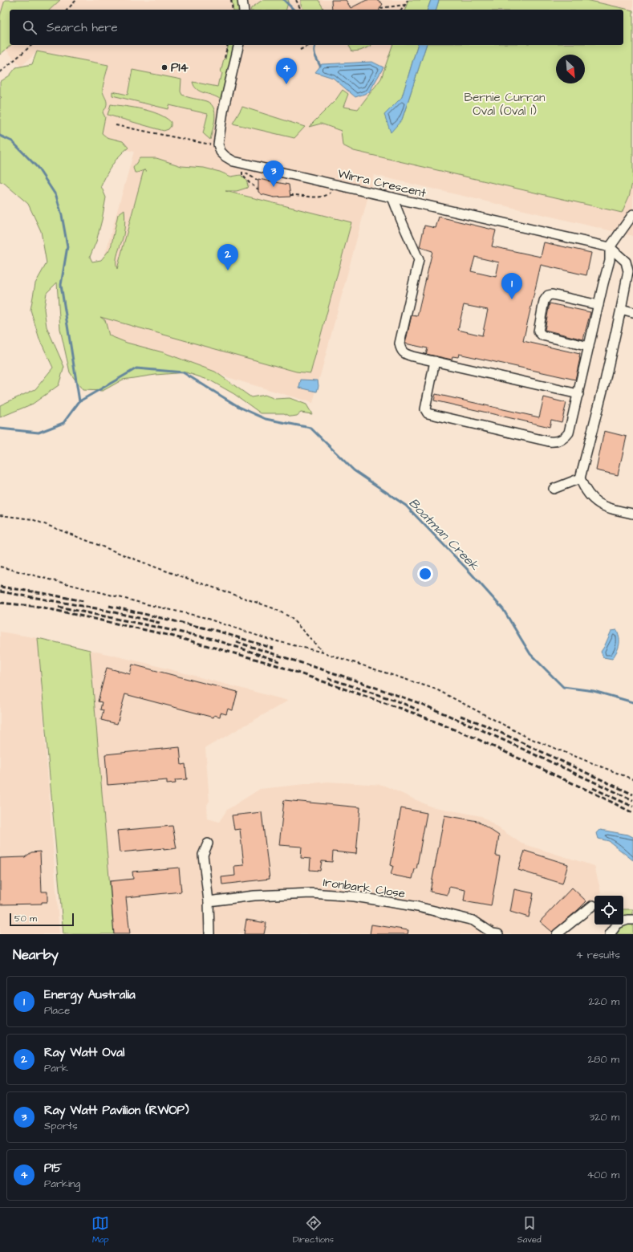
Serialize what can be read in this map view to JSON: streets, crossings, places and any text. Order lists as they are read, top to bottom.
{
  "streets": {
    "street": ["Wirra Crescent", "Ironbark Close"]
  },
  "water": ["Boatman Creek"],
  "parks": ["Bernie Curran Oval (Oval 1)"],
  "places": ["P14"],
  "scale_bar": "50 m",
  "north": "bottom right",
  "page": {
    "search": "Search here",
    "pins": [
      "4",
      "3",
      "2",
      "1"
    ],
    "scale": "50 m",
    "heading": ["Nearby", "4 results"],
    "list": [
      {
        "mark": "1",
        "name": "Energy Australia",
        "note": "Place",
        "value": "220 m"
      },
      {
        "mark": "2",
        "name": "Ray Watt Oval",
        "note": "Park",
        "value": "280 m"
      },
      {
        "mark": "3",
        "name": "Ray Watt Pavilion (RWOP)",
        "note": "Sports",
        "value": "320 m"
      },
      {
        "mark": "4",
        "name": "P15",
        "note": "Parking",
        "value": "400 m"
      }
    ],
    "nav": ["Map", "Directions", "Saved"]
  }
}
